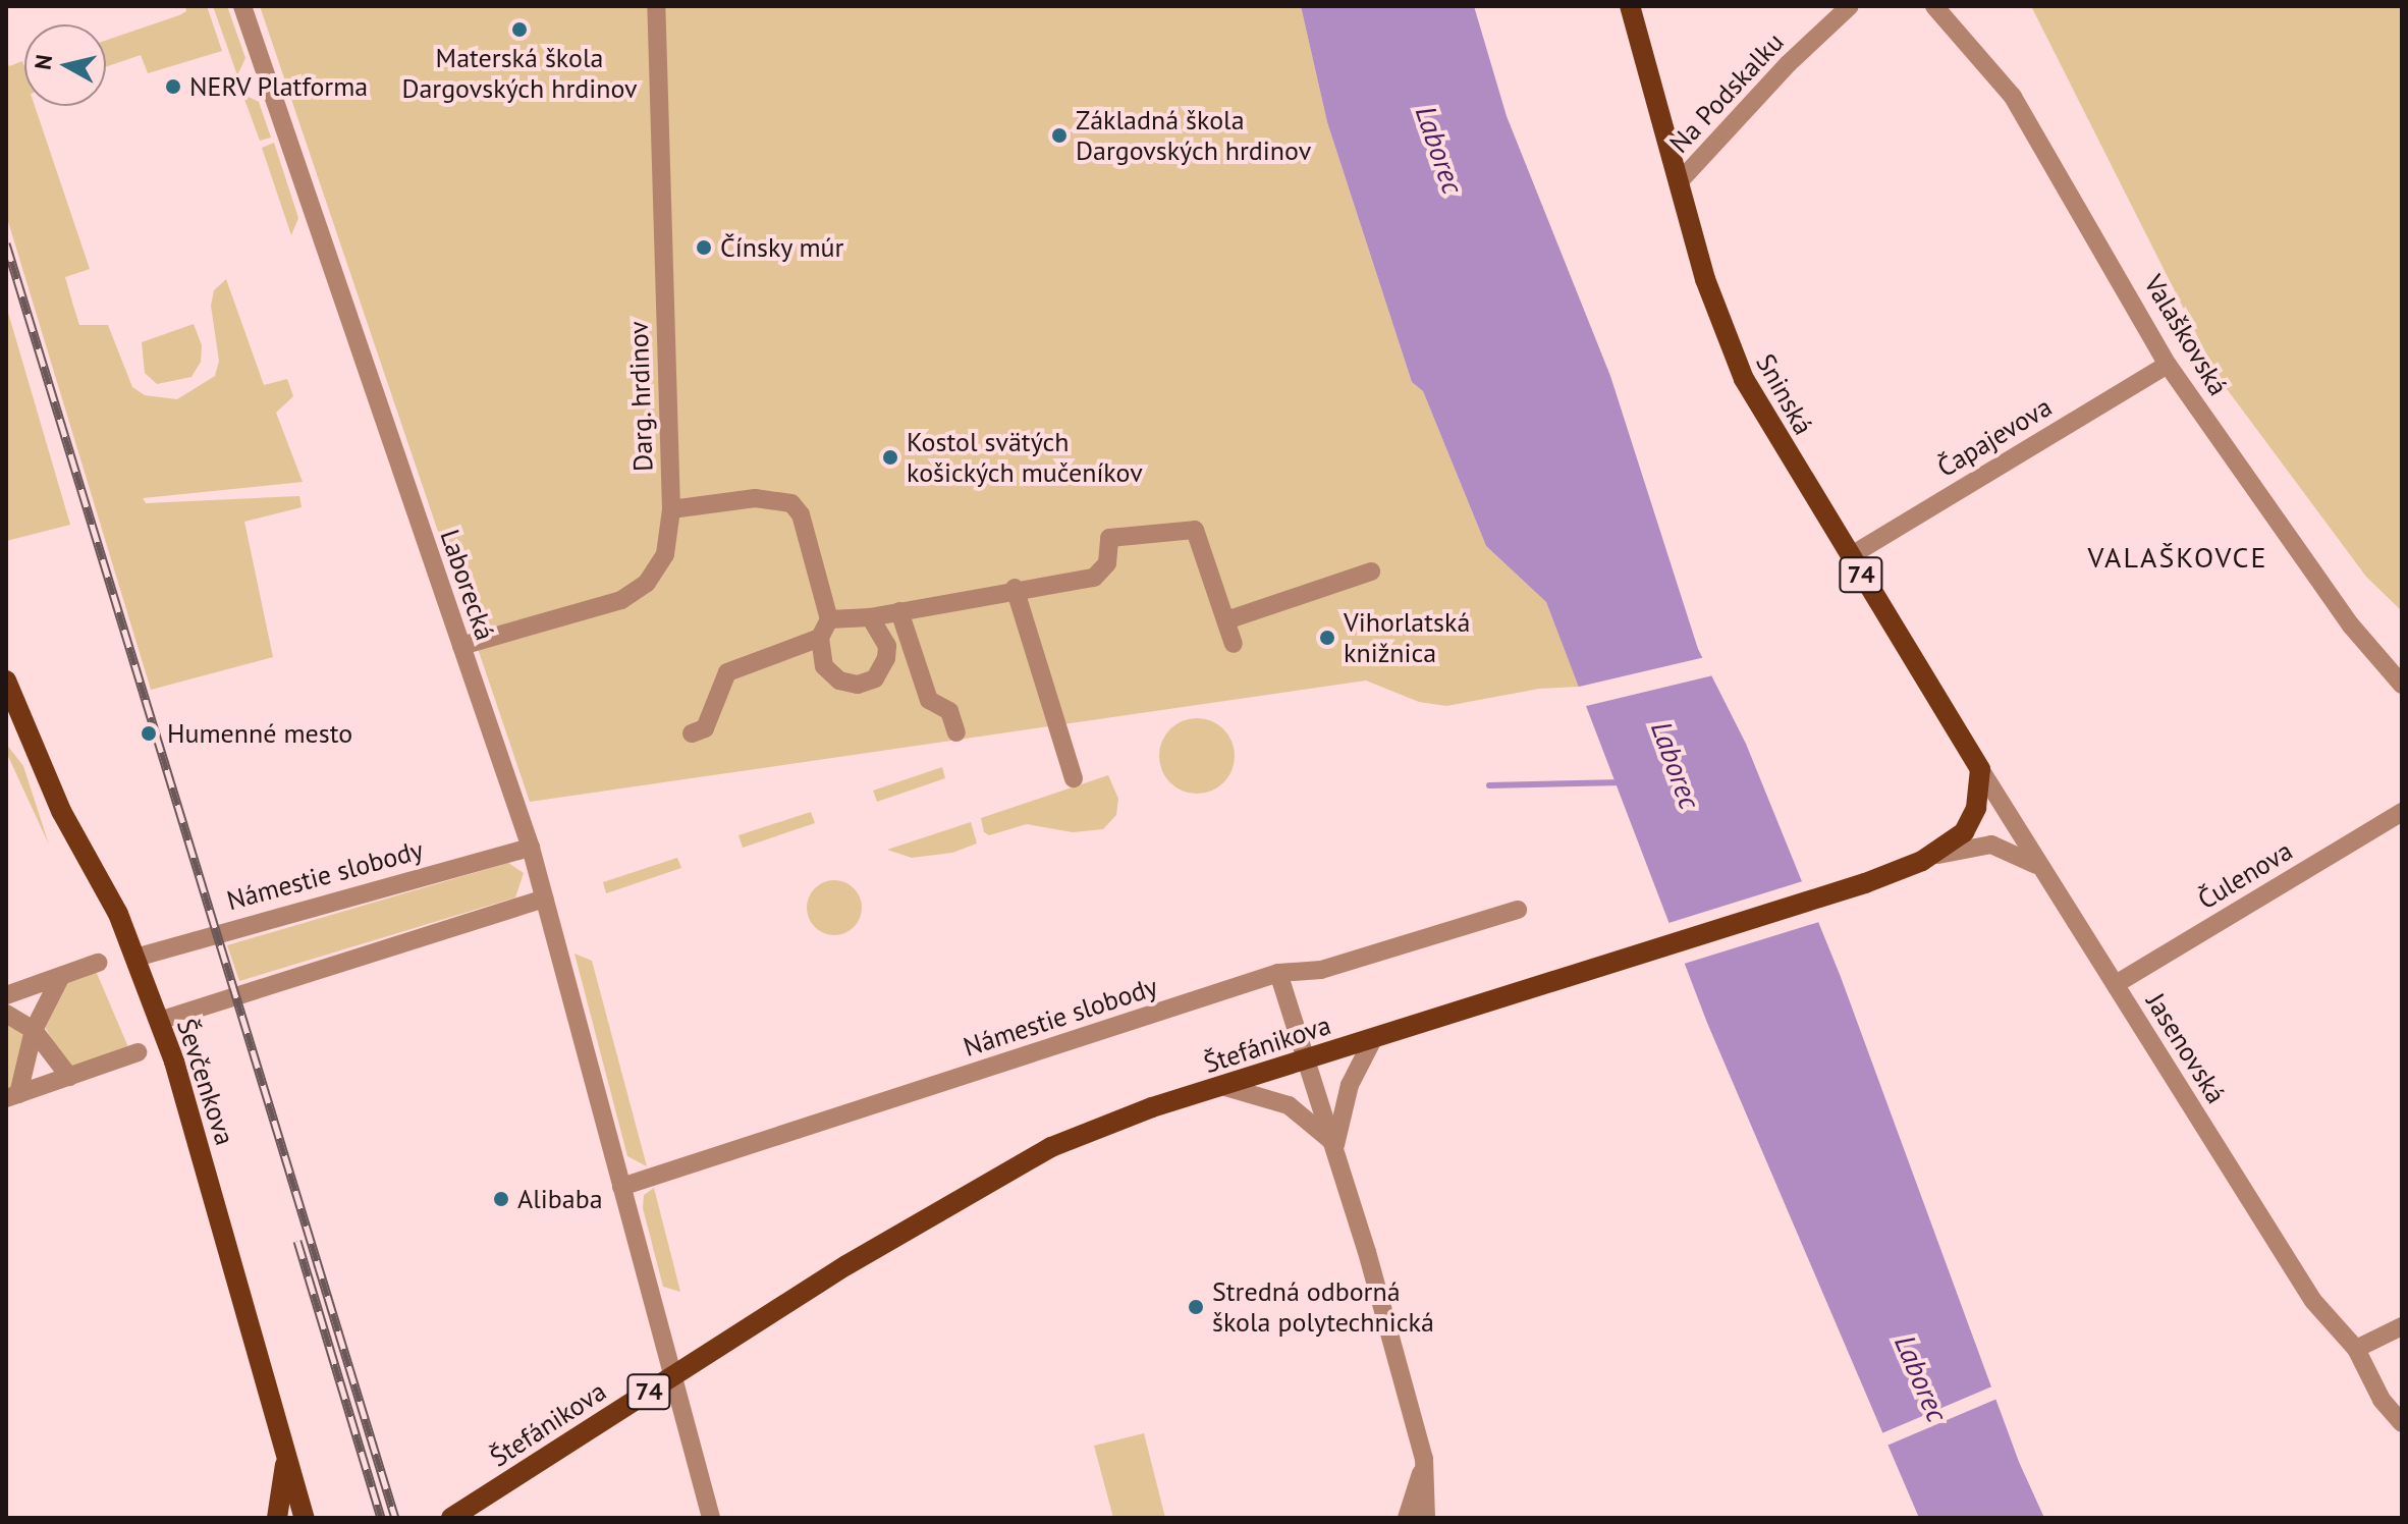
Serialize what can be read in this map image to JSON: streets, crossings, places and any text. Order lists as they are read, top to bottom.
{
  "streets": {
    "main road": [
      "Sninská",
      "74",
      "Štefánikova",
      "Ševčenkova"
    ],
    "street": [
      "Na Podskalku",
      "Valaškovská",
      "Darg. hrdinov",
      "Čapajevova",
      "Laborecká",
      "Námestie slobody",
      "Čulenova",
      "Jasenovská"
    ]
  },
  "crossings": [
    ["Na Podskalku", "Sninská"],
    ["Valaškovská", "Čapajevova"],
    ["Sninská", "Čapajevova"],
    ["Sninská", "74"],
    ["Sninská", "Jasenovská"],
    ["Darg. hrdinov", "Laborecká"],
    ["74", "Štefánikova"],
    ["74", "Jasenovská"],
    ["Laborecká", "Námestie slobody"],
    ["Námestie slobody", "Ševčenkova"],
    ["Čulenova", "Jasenovská"]
  ],
  "districts": ["VALAŠKOVCE"],
  "water": ["Laborec"],
  "places": [
    "Materská škola Dargovských hrdinov",
    "NERV Platforma",
    "Základná škola Dargovských hrdinov",
    "Čínsky múr",
    "Kostol svätých košických mučeníkov",
    "Vihorlatská knižnica",
    "Humenné mesto",
    "Alibaba",
    "Stredná odborná škola polytechnická"
  ],
  "north": "left"
}
